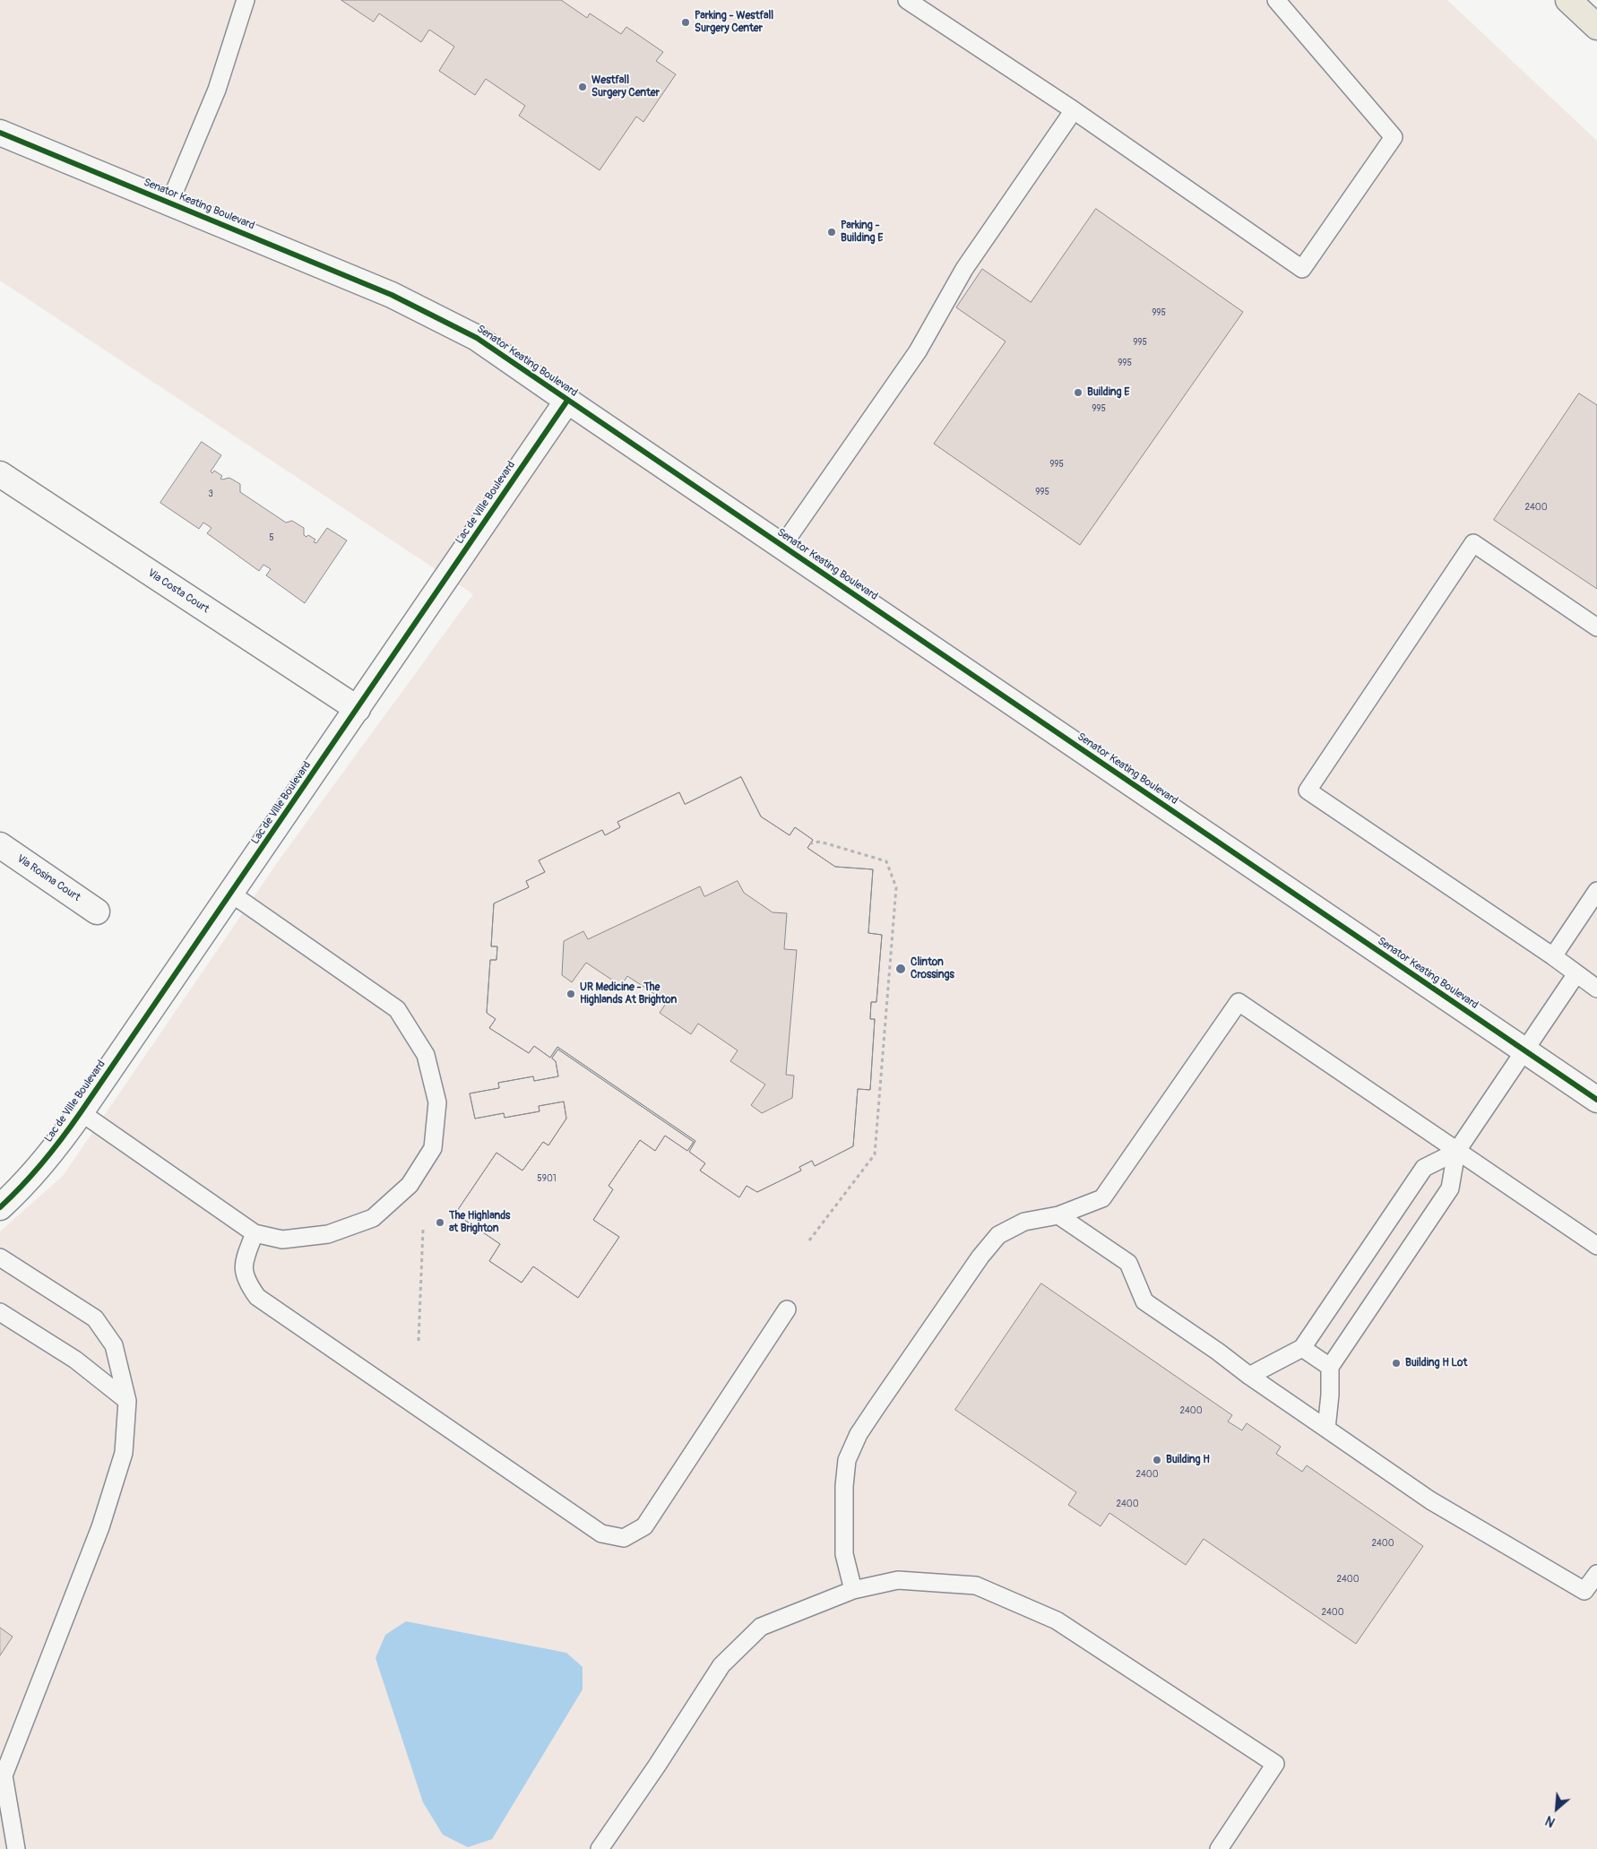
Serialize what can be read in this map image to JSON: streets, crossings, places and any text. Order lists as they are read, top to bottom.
{
  "streets": {
    "street": [
      "Senator Keating Boulevard",
      "Lac de Ville Boulevard",
      "Via Costa Court",
      "Via Rosina Court"
    ]
  },
  "crossings": [
    ["Senator Keating Boulevard", "Lac de Ville Boulevard"],
    ["Lac de Ville Boulevard", "Via Costa Court"]
  ],
  "places": [
    "Parking - Westfall Surgery Center",
    "Westfall Surgery Center",
    "Parking - Building E",
    "Building E",
    "Clinton Crossings",
    "UR Medicine - The Highlands At Brighton",
    "The Highlands at Brighton",
    "Building H Lot",
    "Building H"
  ],
  "house_numbers": [
    "995",
    "995",
    "995",
    "995",
    "995",
    "995",
    "3",
    "2400",
    "5",
    "5901",
    "2400",
    "2400",
    "2400",
    "2400",
    "2400",
    "2400"
  ],
  "north": "bottom left"
}
